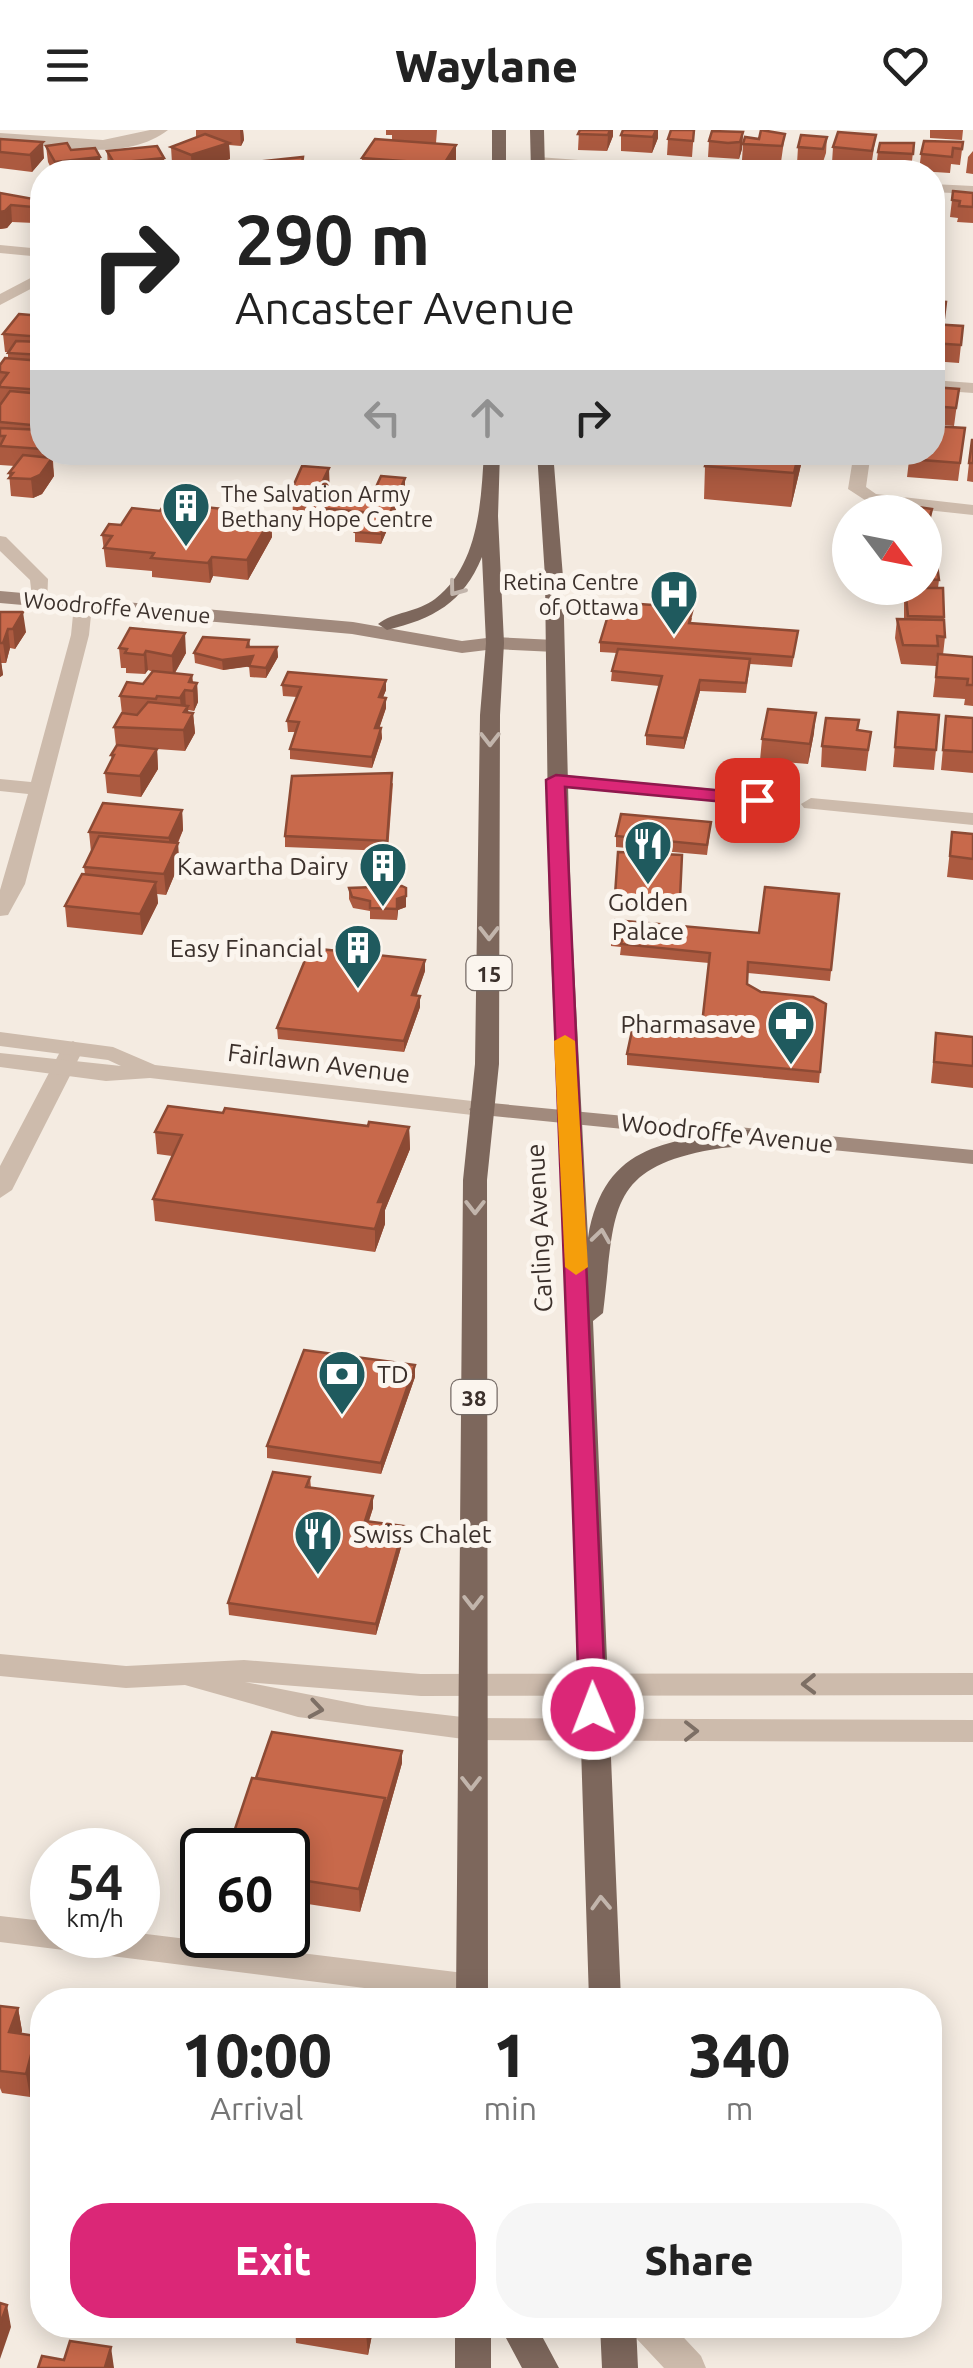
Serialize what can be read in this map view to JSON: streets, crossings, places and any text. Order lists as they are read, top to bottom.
{
  "streets": {
    "main road": [
      "Woodroffe Avenue",
      "15",
      "Carling Avenue",
      "38"
    ],
    "street": ["Fairlawn Avenue"]
  },
  "crossings": [
    ["Woodroffe Avenue", "15"],
    ["Woodroffe Avenue", "Fairlawn Avenue"],
    ["Woodroffe Avenue", "Carling Avenue"],
    ["Woodroffe Avenue", "38"],
    ["15", "Fairlawn Avenue"],
    ["15", "38"],
    ["Fairlawn Avenue", "38"]
  ],
  "places": {
    "building": ["The Salvation Army Bethany Hope Centre", "Kawartha Dairy", "Easy Financial"],
    "hospital": ["Retina Centre of Ottawa"],
    "restaurant": ["Golden Palace", "Swiss Chalet"],
    "pharmacy": ["Pharmasave"],
    "bank": ["TD"]
  },
  "north": "bottom right",
  "page": {
    "header": "Waylane",
    "turn": ["290 m", "Ancaster Avenue"],
    "speed": "54 km/h",
    "limit": "60",
    "eta": [
      "10:00",
      "Arrival",
      "1",
      "min",
      "340",
      "m"
    ],
    "buttons": ["Exit", "Share"]
  }
}
